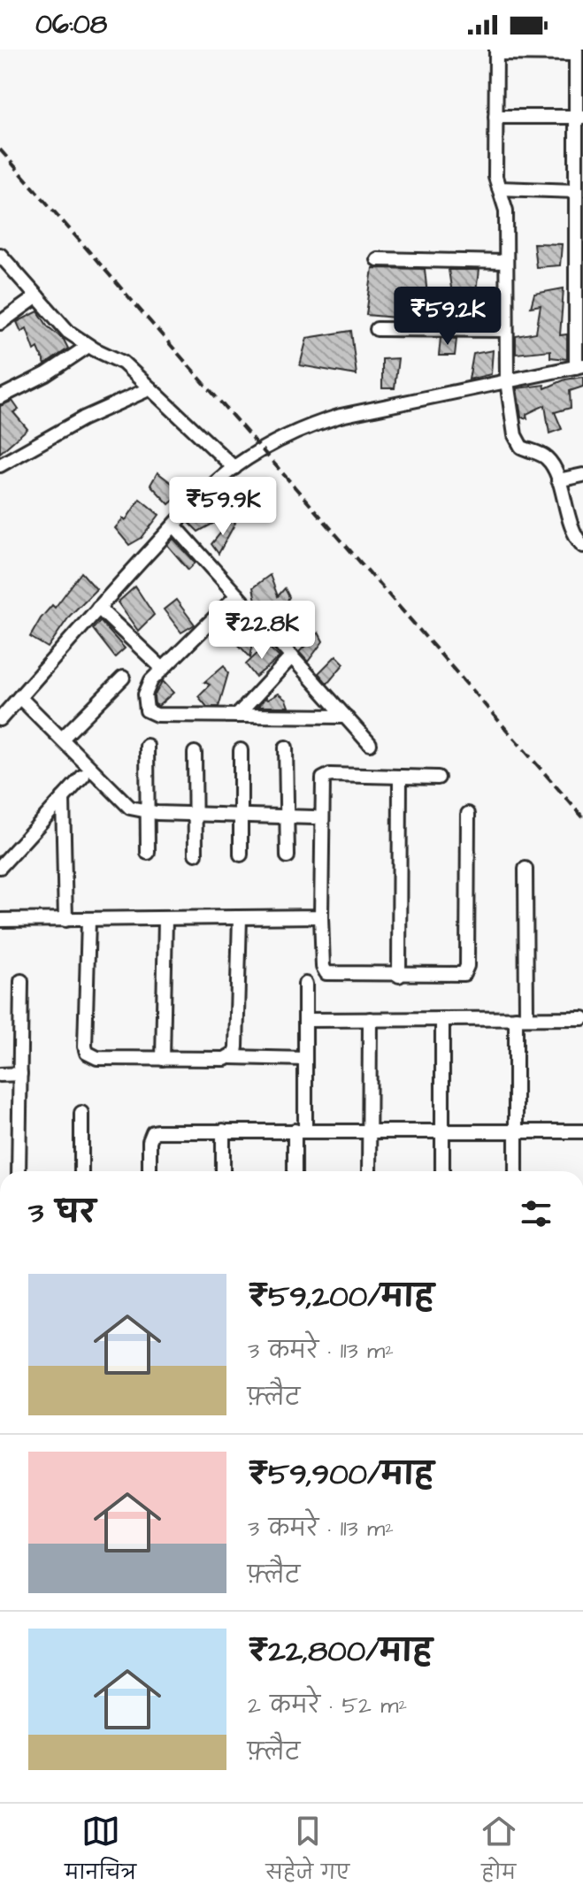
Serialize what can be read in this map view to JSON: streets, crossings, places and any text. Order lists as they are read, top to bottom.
{
  "page": {
    "status": "06:08",
    "price": ["₹59.2K", "₹59.9K", "₹22.8K"],
    "heading": "3 घर",
    "list": [
      {
        "name": "₹59,200/माह",
        "note": "3 कमरे · 113 m² · फ़्लैट"
      },
      {
        "name": "₹59,900/माह",
        "note": "3 कमरे · 113 m² · फ़्लैट"
      },
      {
        "name": "₹22,800/माह",
        "note": "2 कमरे · 52 m² · फ़्लैट"
      }
    ],
    "tabs": ["मानचित्र", "सहेजे गए", "होम"]
  }
}
